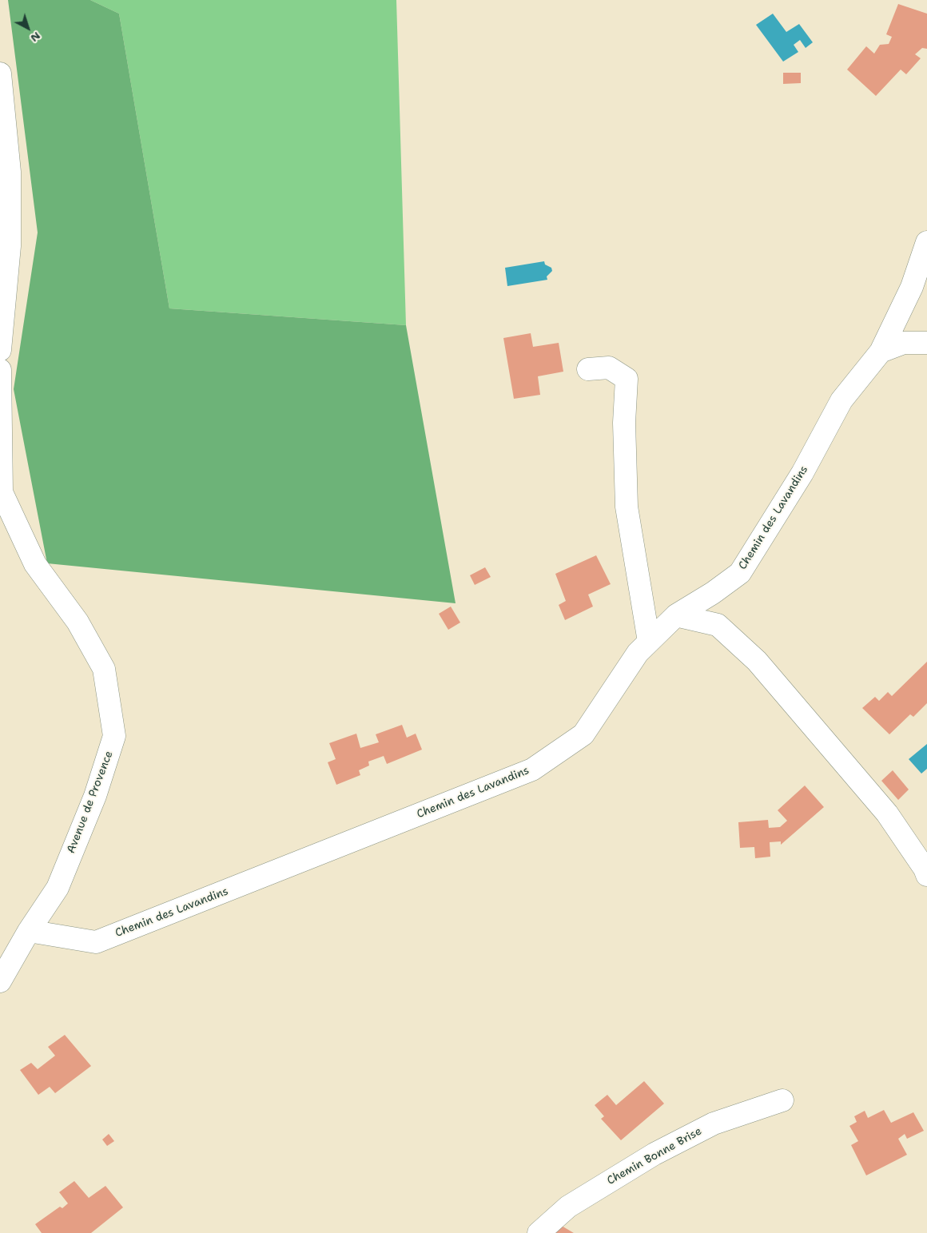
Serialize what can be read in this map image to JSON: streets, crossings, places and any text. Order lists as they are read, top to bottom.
{
  "streets": {
    "street": ["Chemin des Lavandins", "Avenue de Provence", "Chemin Bonne Brise"]
  },
  "crossings": [
    ["Chemin des Lavandins", "Avenue de Provence"]
  ],
  "north": "bottom right"
}
